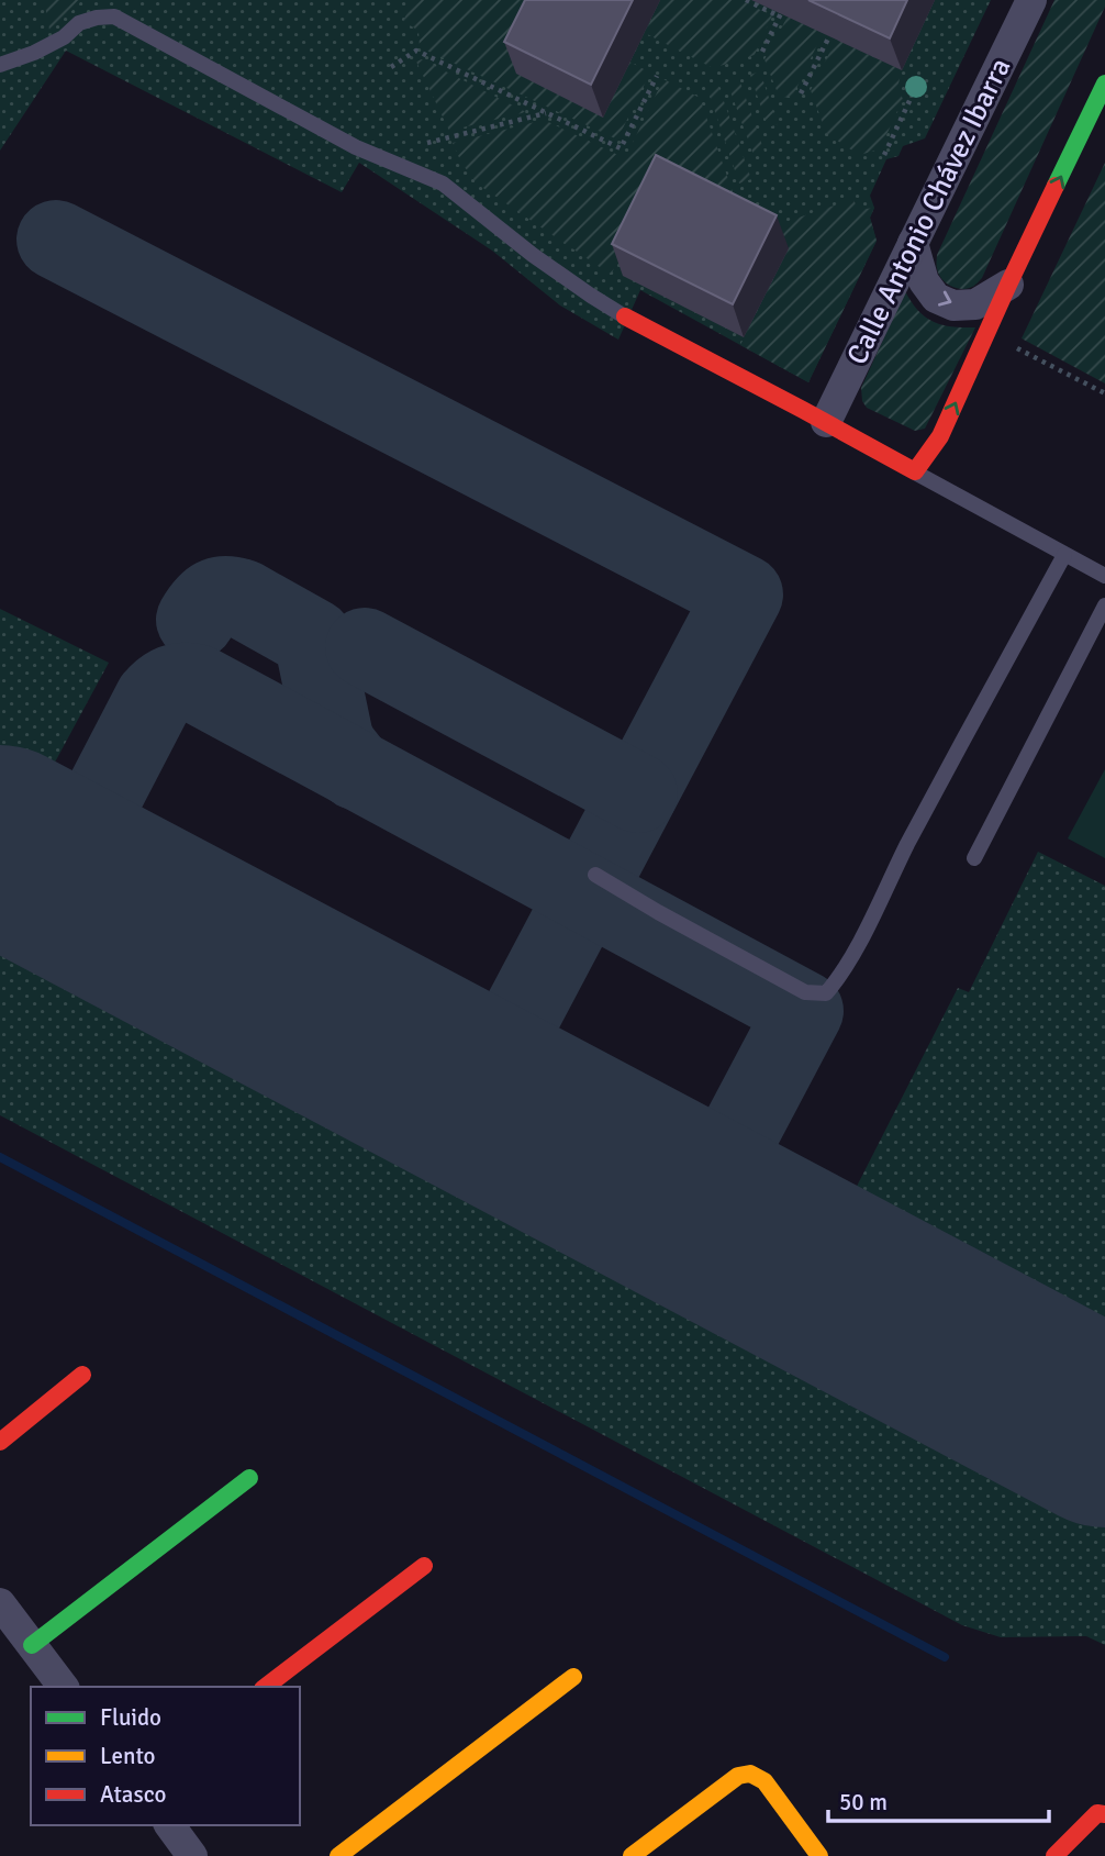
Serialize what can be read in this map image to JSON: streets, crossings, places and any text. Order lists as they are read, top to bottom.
{
  "streets": {
    "street": ["Calle Antonio Chávez Ibarra"]
  },
  "legend": ["Fluido", "Lento", "Atasco"],
  "scale_bar": "50 m"
}
